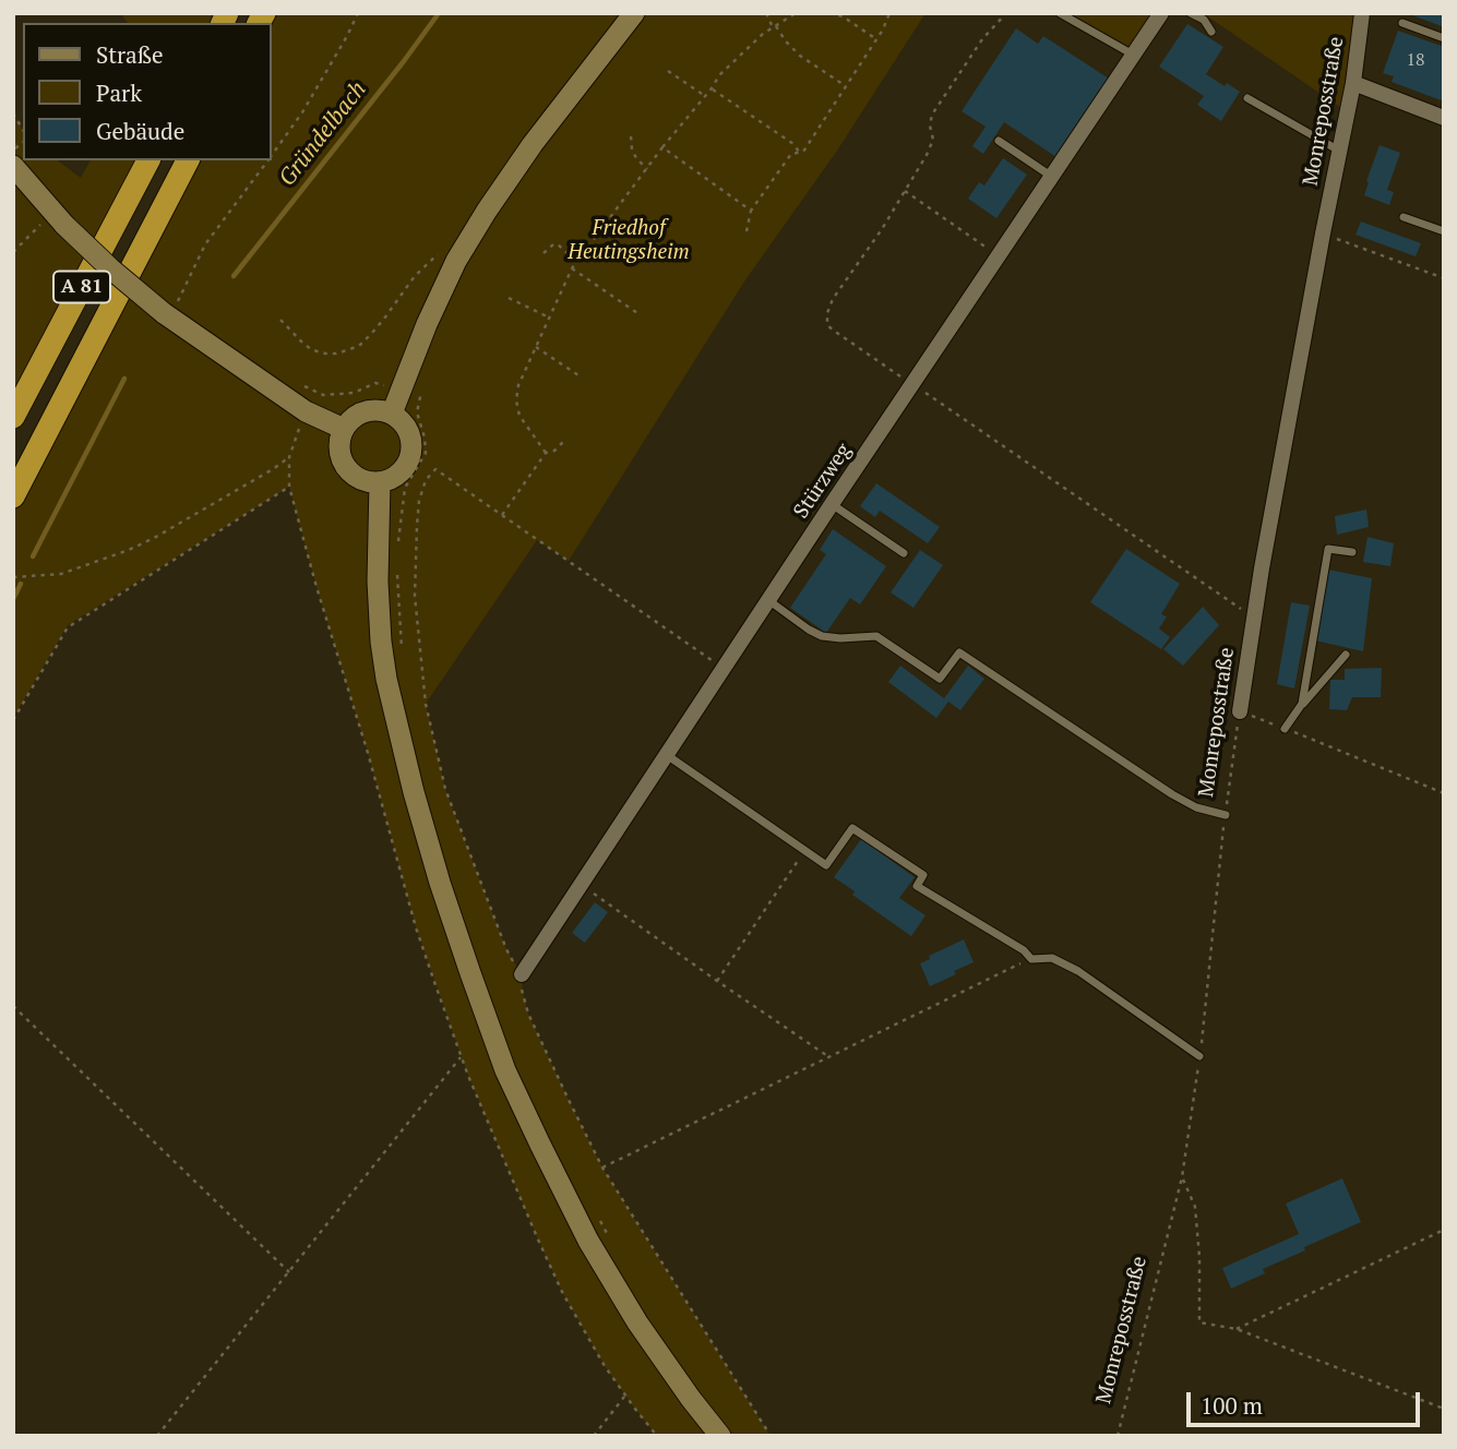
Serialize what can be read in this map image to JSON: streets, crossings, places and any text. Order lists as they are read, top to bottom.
{
  "streets": {
    "highway": ["A 81"],
    "street": ["Monreposstraße", "Stürzweg"]
  },
  "water": ["Gründelbach"],
  "parks": ["Friedhof Heutingsheim"],
  "house_numbers": ["18"],
  "legend": ["Straße", "Park", "Gebäude"],
  "scale_bar": "100 m"
}
